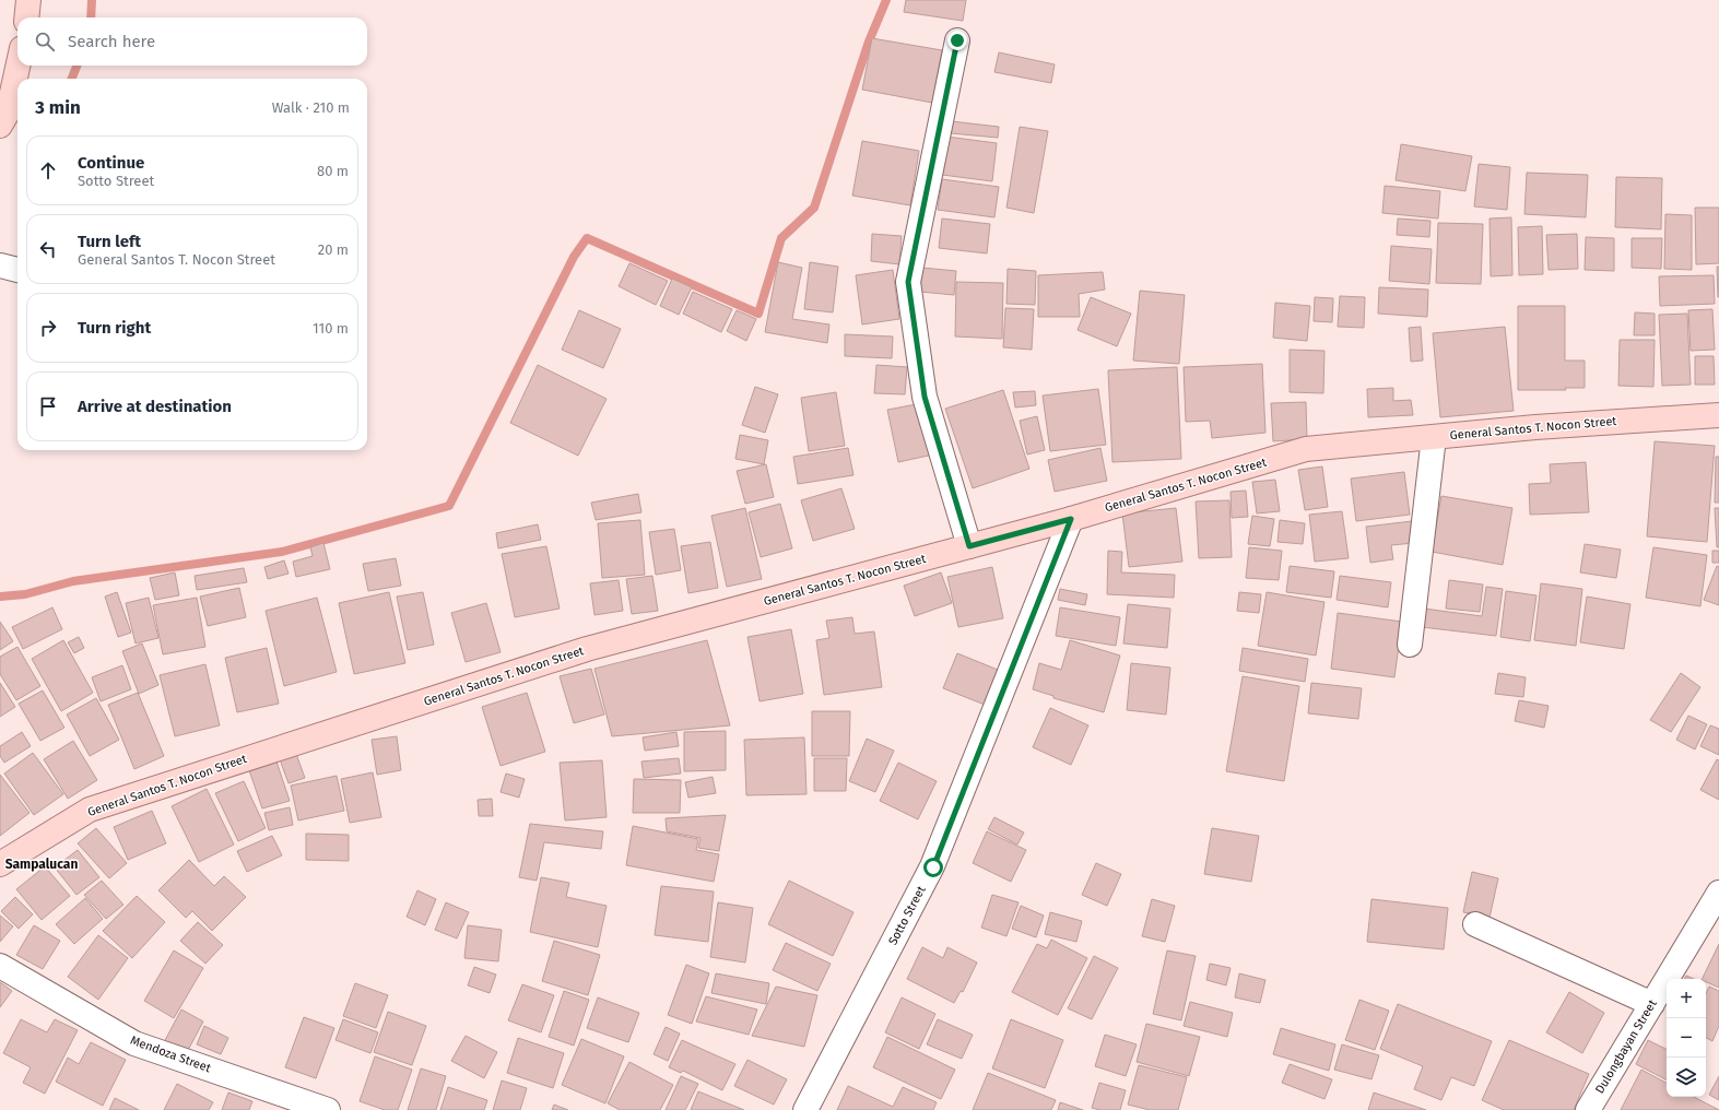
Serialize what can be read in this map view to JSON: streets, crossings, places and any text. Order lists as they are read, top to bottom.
{
  "streets": {
    "main road": ["General Santos T. Nocon Street"],
    "street": ["Sotto Street", "Dulongbayan Street", "Mendoza Street"]
  },
  "crossings": [
    ["General Santos T. Nocon Street", "Sotto Street"]
  ],
  "districts": ["Sampalucan"],
  "page": {
    "search": "Search here",
    "heading": ["3 min", "Walk · 210 m"],
    "list": [
      ["Continue", "Sotto Street", "80 m"],
      ["Turn left", "General Santos T. Nocon Street", "20 m"],
      ["Turn right", "110 m"],
      "Arrive at destination"
    ],
    "map_buttons": ["+", "−"]
  }
}
